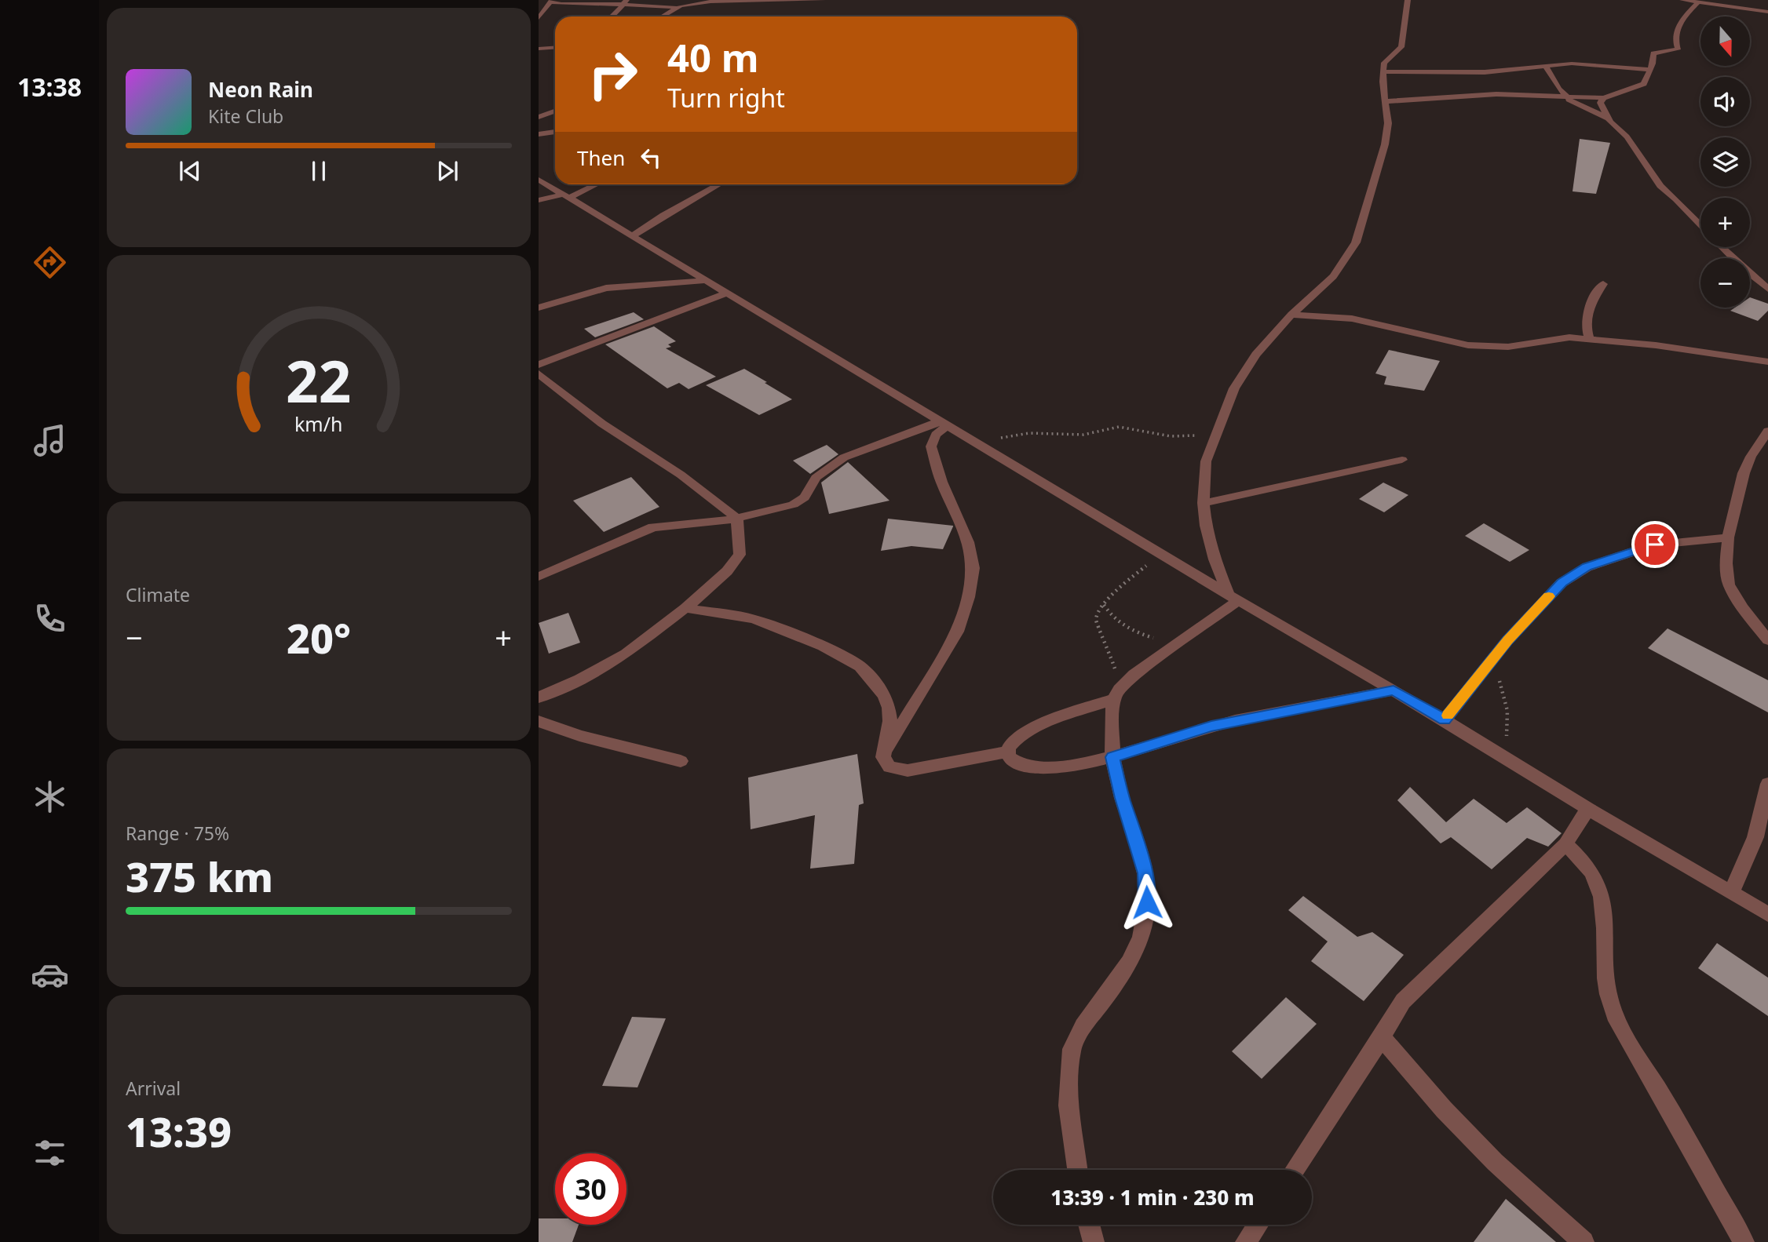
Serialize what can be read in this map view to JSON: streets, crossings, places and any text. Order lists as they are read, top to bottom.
{
  "north": "bottom",
  "page": {
    "tabs": "13:38",
    "map_buttons": ["+", "−"],
    "turn": ["40 m", "Turn right"],
    "song": ["Neon Rain", "Kite Club"],
    "then": "Then",
    "tile": [
      "Climate",
      ["Range · 75%", "375 km"],
      ["Arrival", "13:39"]
    ],
    "heat": ["−", "20°", "+"],
    "limit": "30",
    "trip": "13:39 · 1 min · 230 m",
    "gauge": ["22", "km/h"]
  }
}
